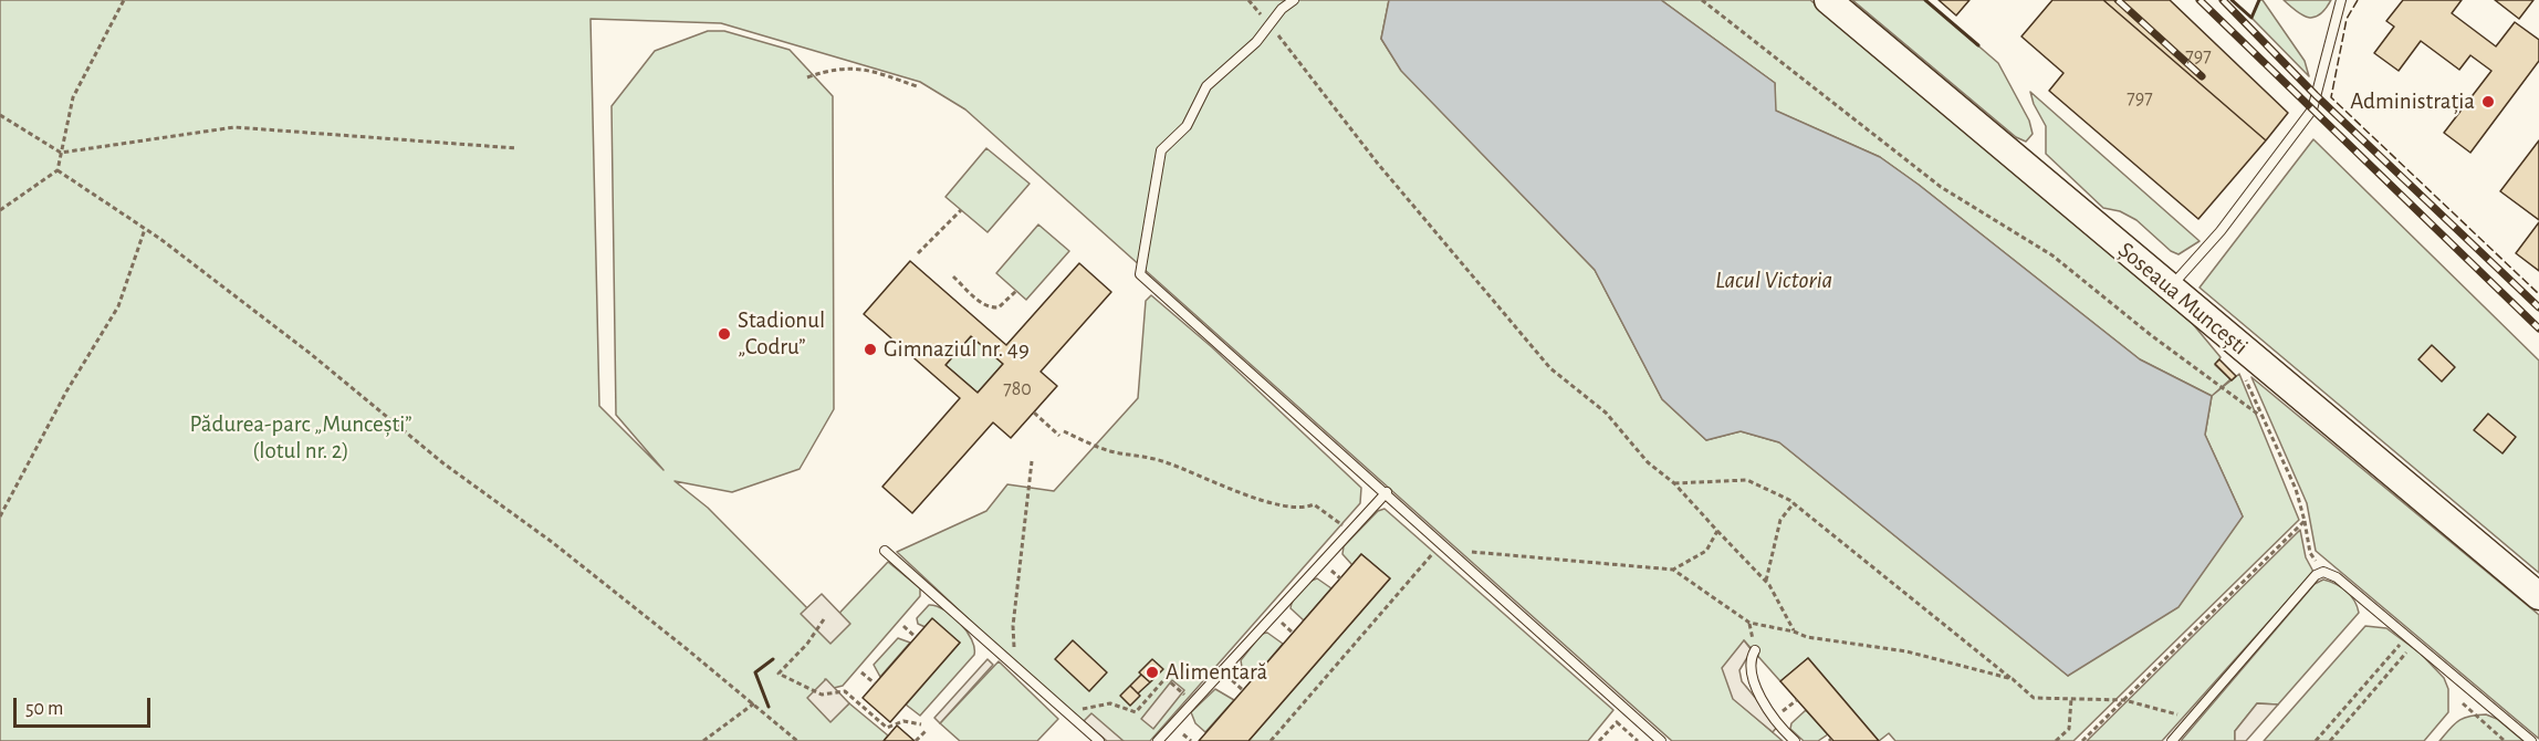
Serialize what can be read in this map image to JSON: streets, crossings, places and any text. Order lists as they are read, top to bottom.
{
  "streets": {
    "main road": ["Șoseaua Muncești"]
  },
  "water": ["Lacul Victoria"],
  "parks": ["Pădurea-parc „Muncești” (lotul nr. 2)"],
  "places": [
    "Administrația",
    "Stadionul „Codru”",
    "Gimnaziul nr. 49",
    "Alimentară"
  ],
  "house_numbers": ["797", "797", "780"],
  "scale_bar": "50 m"
}
